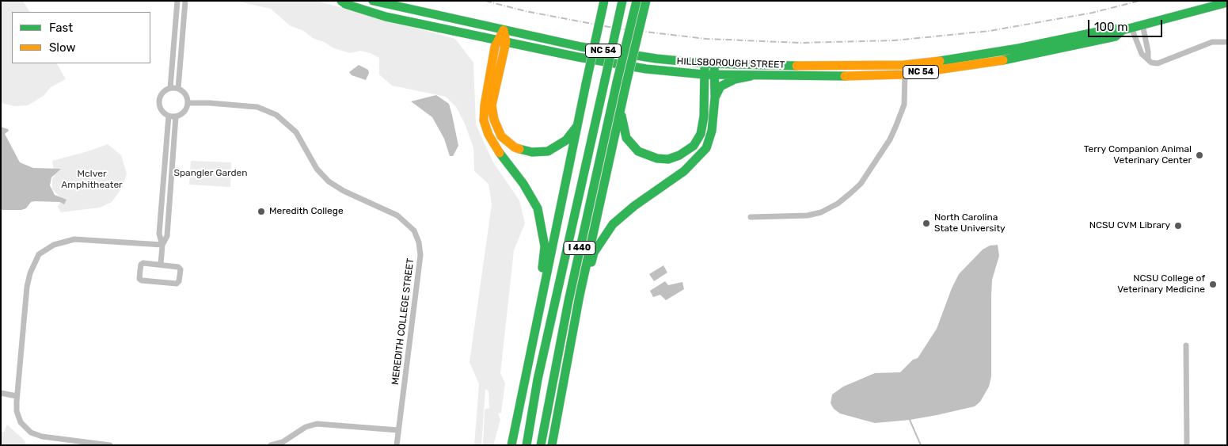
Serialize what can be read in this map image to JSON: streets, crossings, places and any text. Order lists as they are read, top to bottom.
{
  "streets": {
    "main road": ["NC 54", "HILLSBOROUGH STREET", "I 440"],
    "street": ["MEREDITH COLLEGE STREET"]
  },
  "parks": ["Spangler Garden", "McIver Amphitheater"],
  "places": [
    "Terry Companion Animal Veterinary Center",
    "Meredith College",
    "North Carolina State University",
    "NCSU CVM Library",
    "NCSU College of Veterinary Medicine"
  ],
  "legend": ["Fast", "Slow"],
  "scale_bar": "100 m"
}
